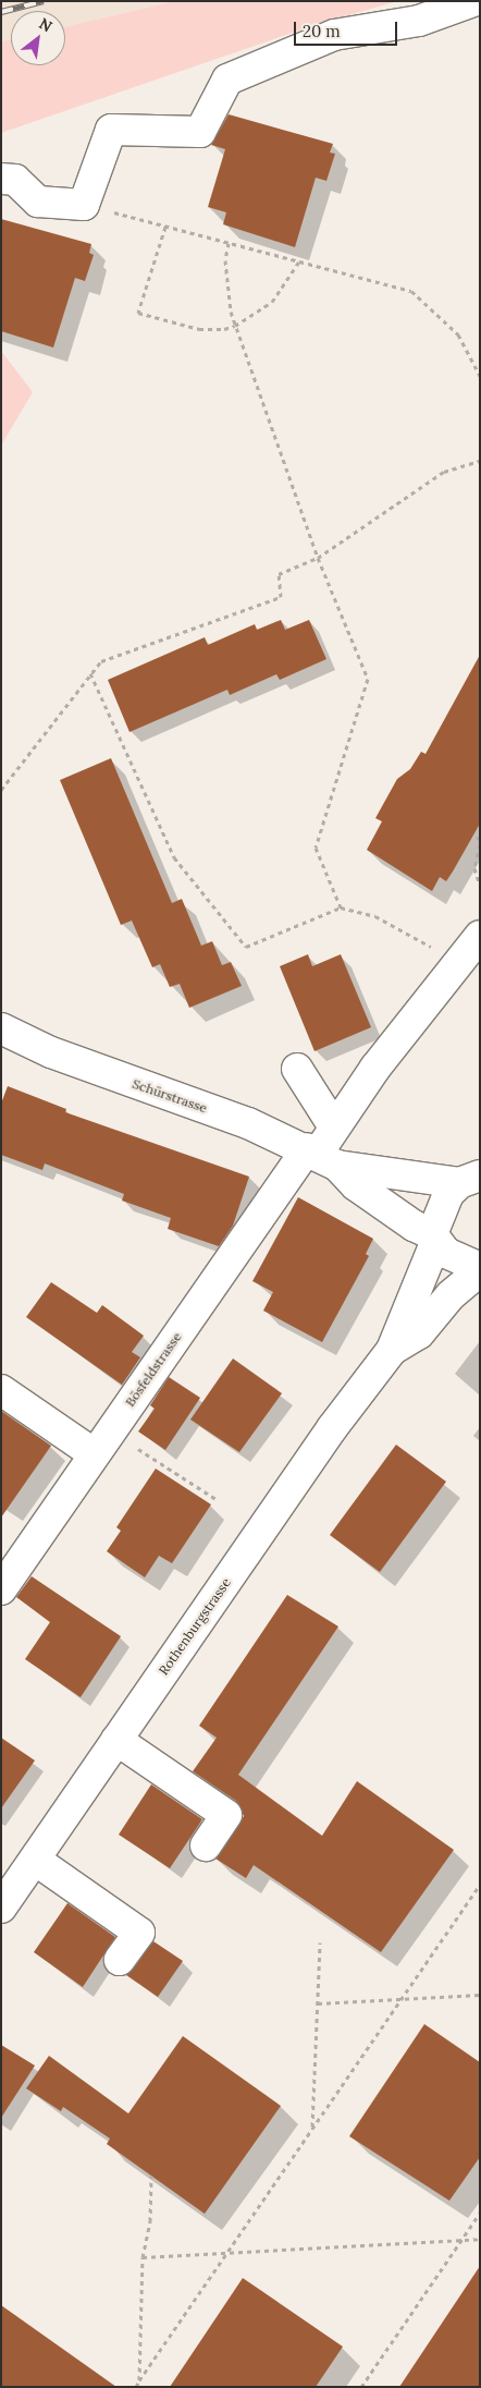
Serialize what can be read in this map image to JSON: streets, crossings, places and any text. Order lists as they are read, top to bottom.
{
  "streets": {
    "street": ["Schürstrasse", "Bösfeldstrasse", "Rothenburgstrasse"]
  },
  "crossings": [
    ["Schürstrasse", "Bösfeldstrasse"],
    ["Schürstrasse", "Rothenburgstrasse"]
  ],
  "scale_bar": "20 m",
  "north": "top right"
}
